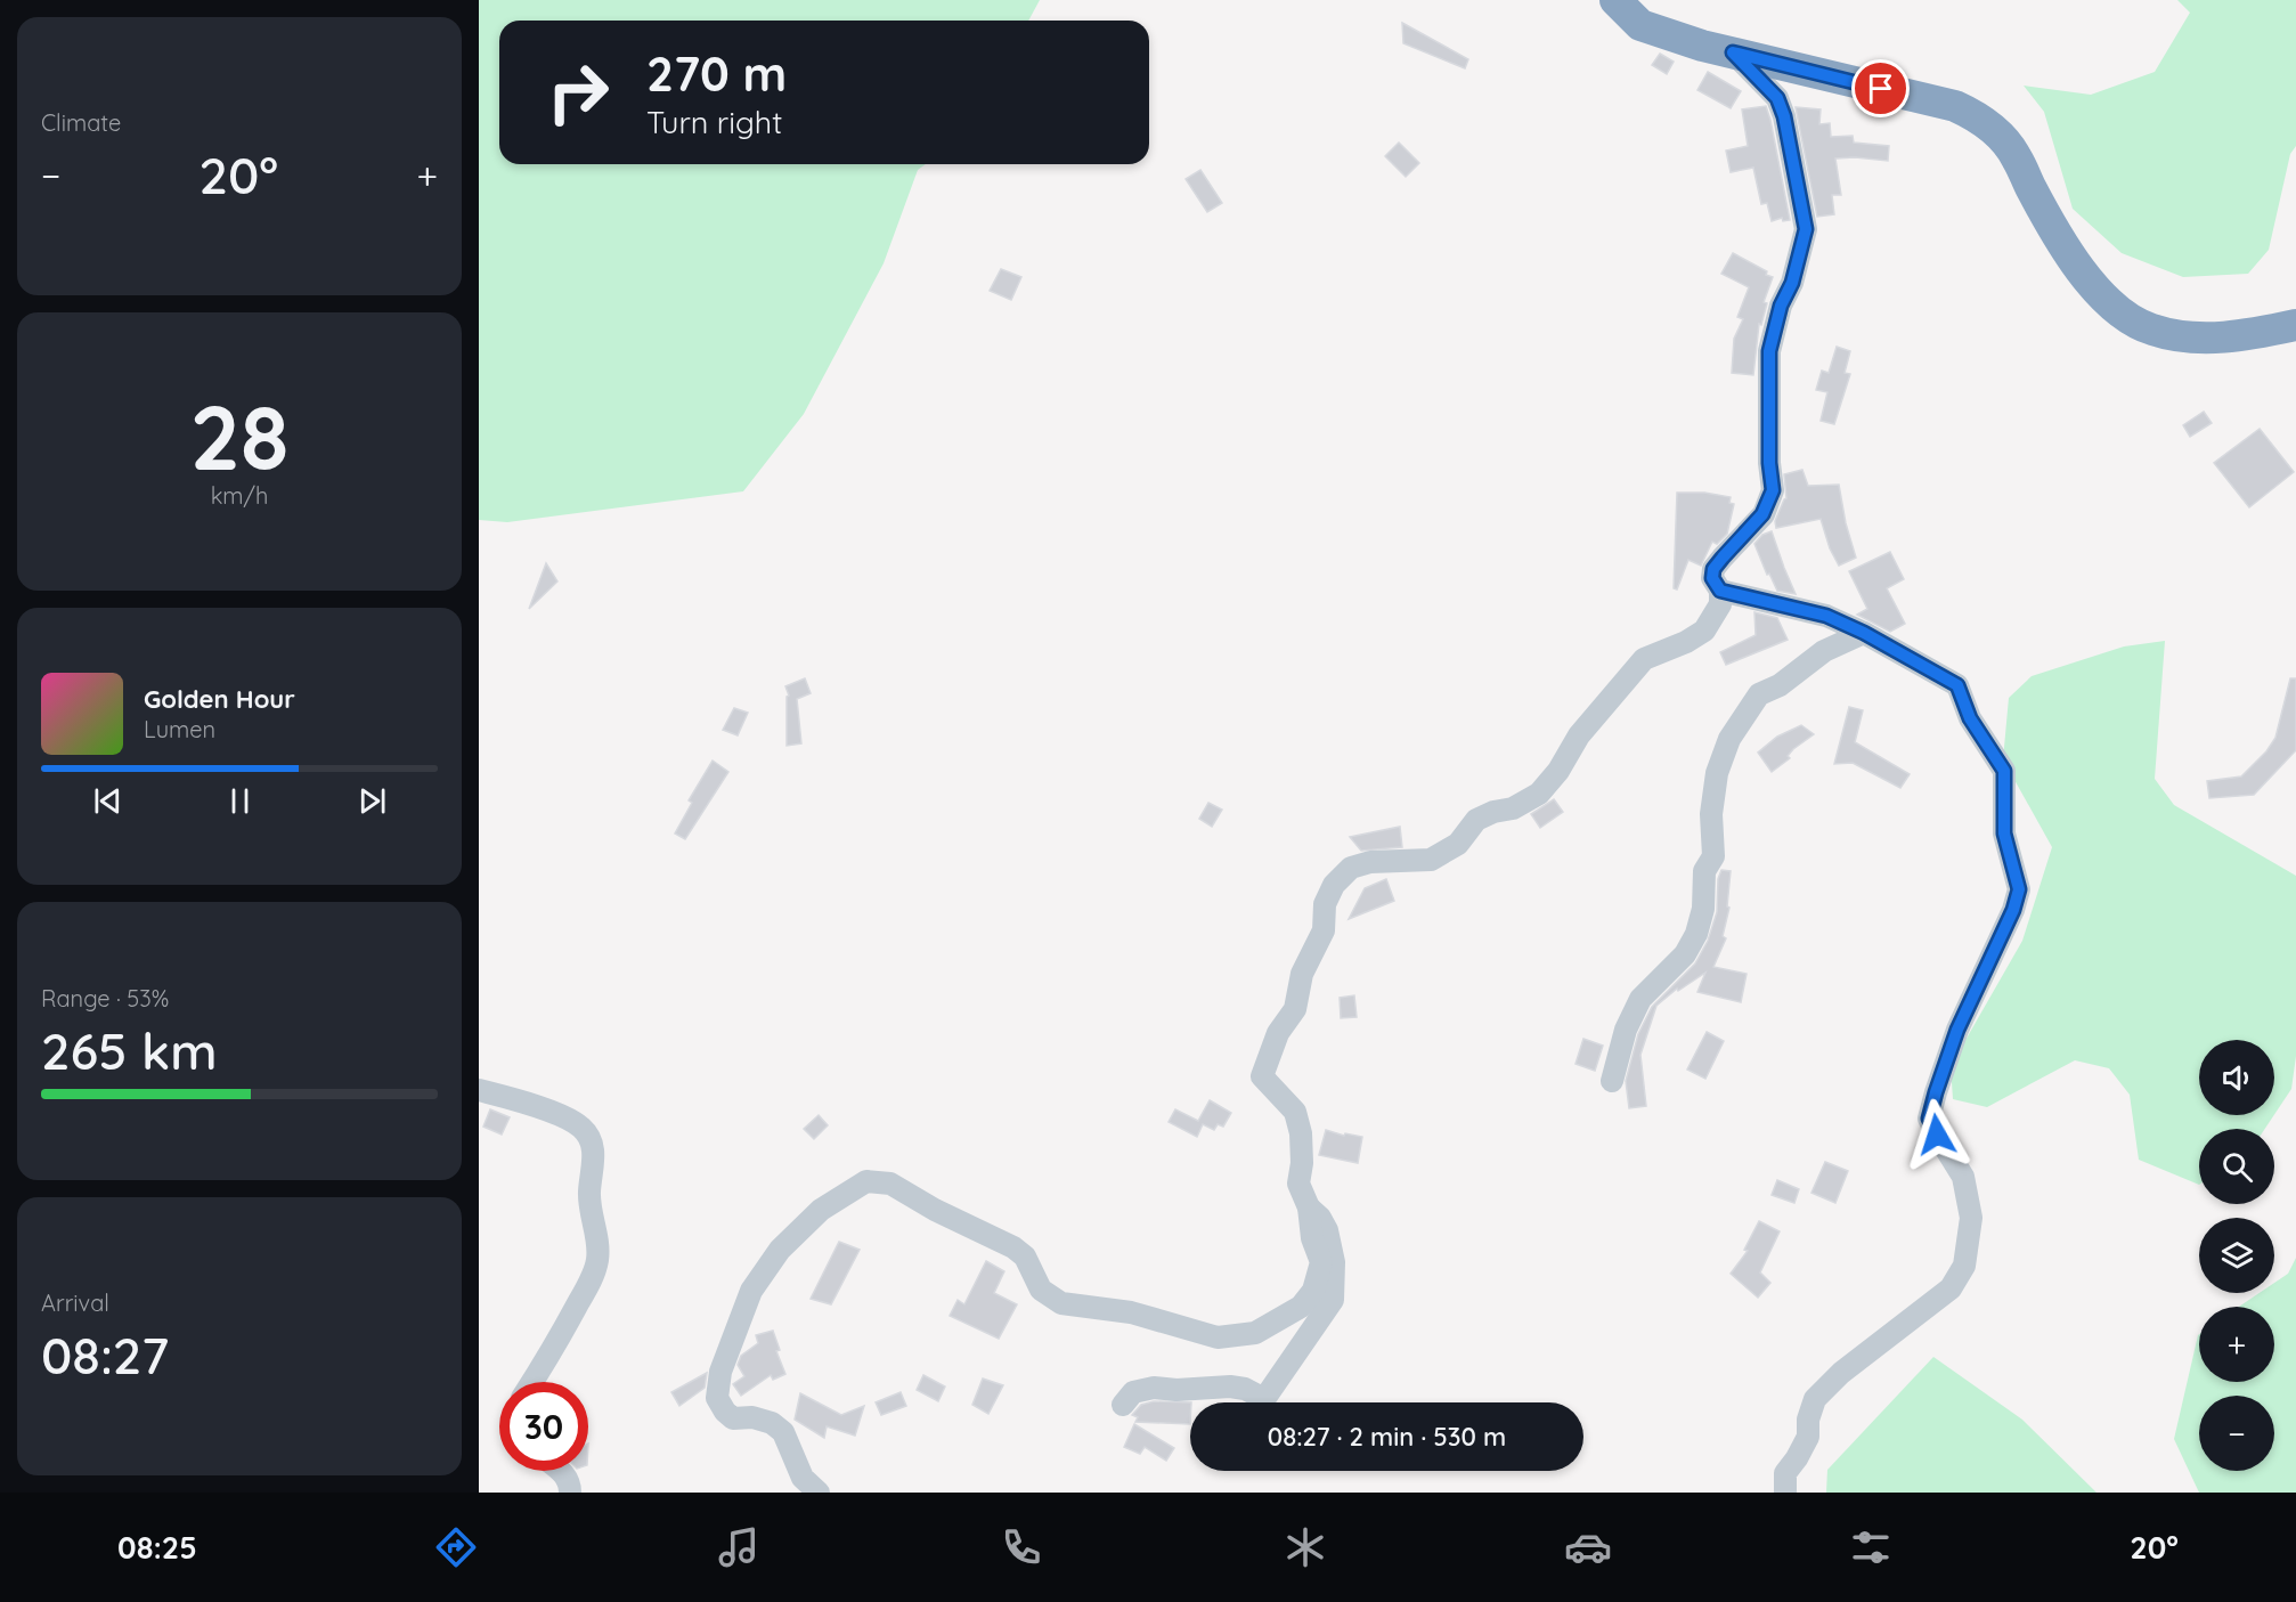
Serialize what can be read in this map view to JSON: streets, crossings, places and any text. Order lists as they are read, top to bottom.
{
  "page": {
    "tile": [
      "Climate",
      ["28", "km/h"],
      ["Range · 53%", "265 km"],
      ["Arrival", "08:27"]
    ],
    "turn": ["270 m", "Turn right"],
    "heat": ["−", "20°", "+"],
    "song": ["Golden Hour", "Lumen"],
    "map_buttons": ["+", "−"],
    "limit": "30",
    "trip": "08:27 · 2 min · 530 m",
    "tabs": ["08:25", "20°"]
  }
}
